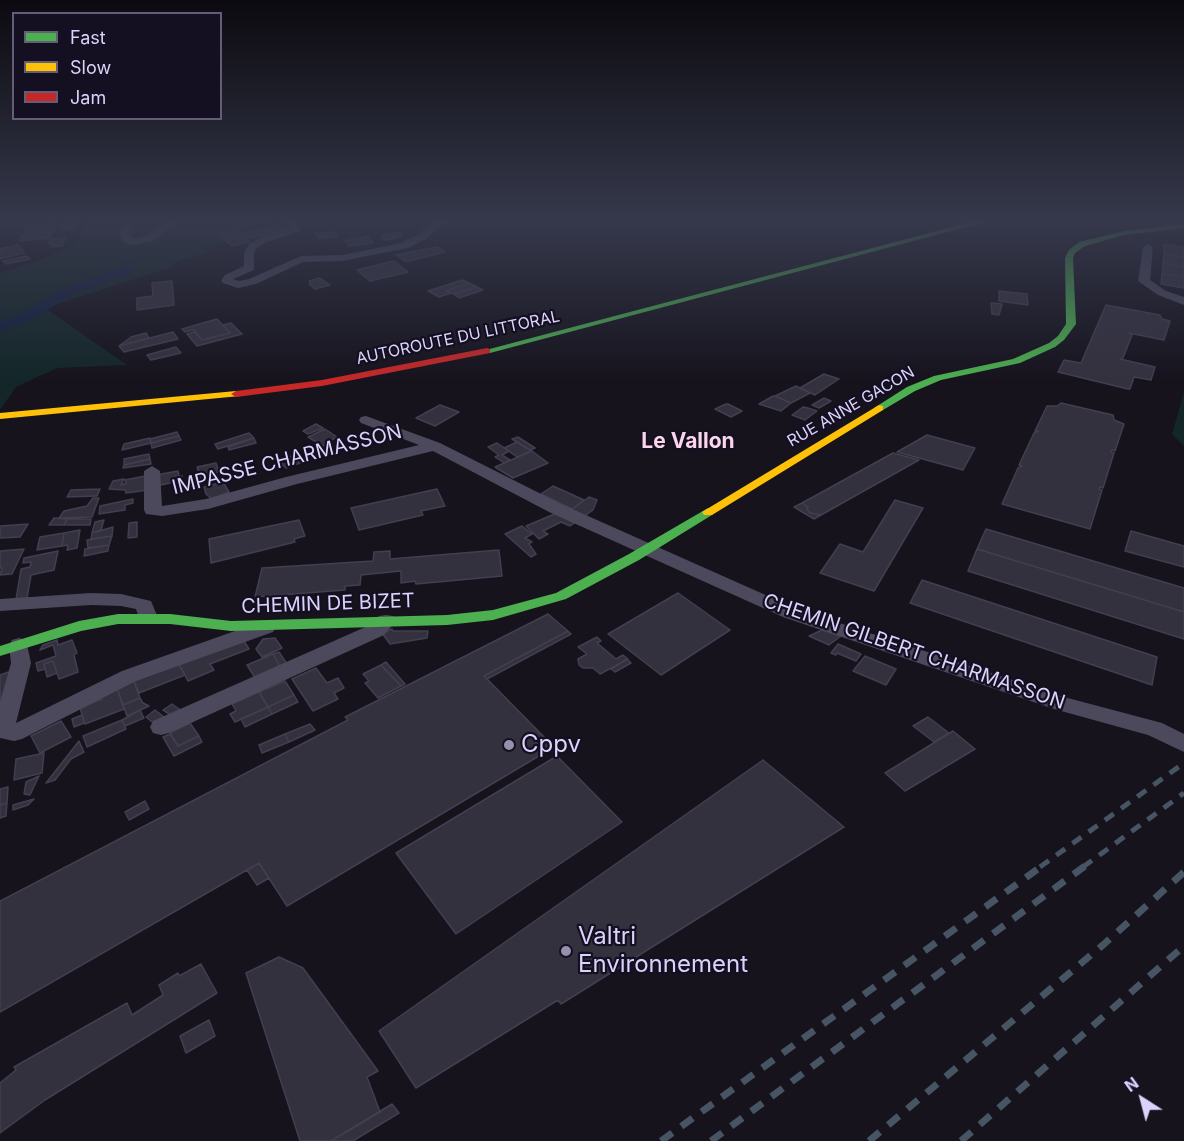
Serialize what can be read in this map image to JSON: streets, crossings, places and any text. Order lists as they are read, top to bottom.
{
  "streets": {
    "main road": ["AUTOROUTE DU LITTORAL", "RUE ANNE GACON", "CHEMIN DE BIZET"],
    "street": ["IMPASSE CHARMASSON", "CHEMIN GILBERT CHARMASSON"]
  },
  "crossings": [
    ["RUE ANNE GACON", "CHEMIN DE BIZET"],
    ["RUE ANNE GACON", "CHEMIN GILBERT CHARMASSON"],
    ["IMPASSE CHARMASSON", "CHEMIN GILBERT CHARMASSON"],
    ["CHEMIN DE BIZET", "CHEMIN GILBERT CHARMASSON"]
  ],
  "districts": ["Le Vallon"],
  "places": ["Cppv", "Valtri Environnement"],
  "legend": ["Fast", "Slow", "Jam"],
  "north": "top left"
}
